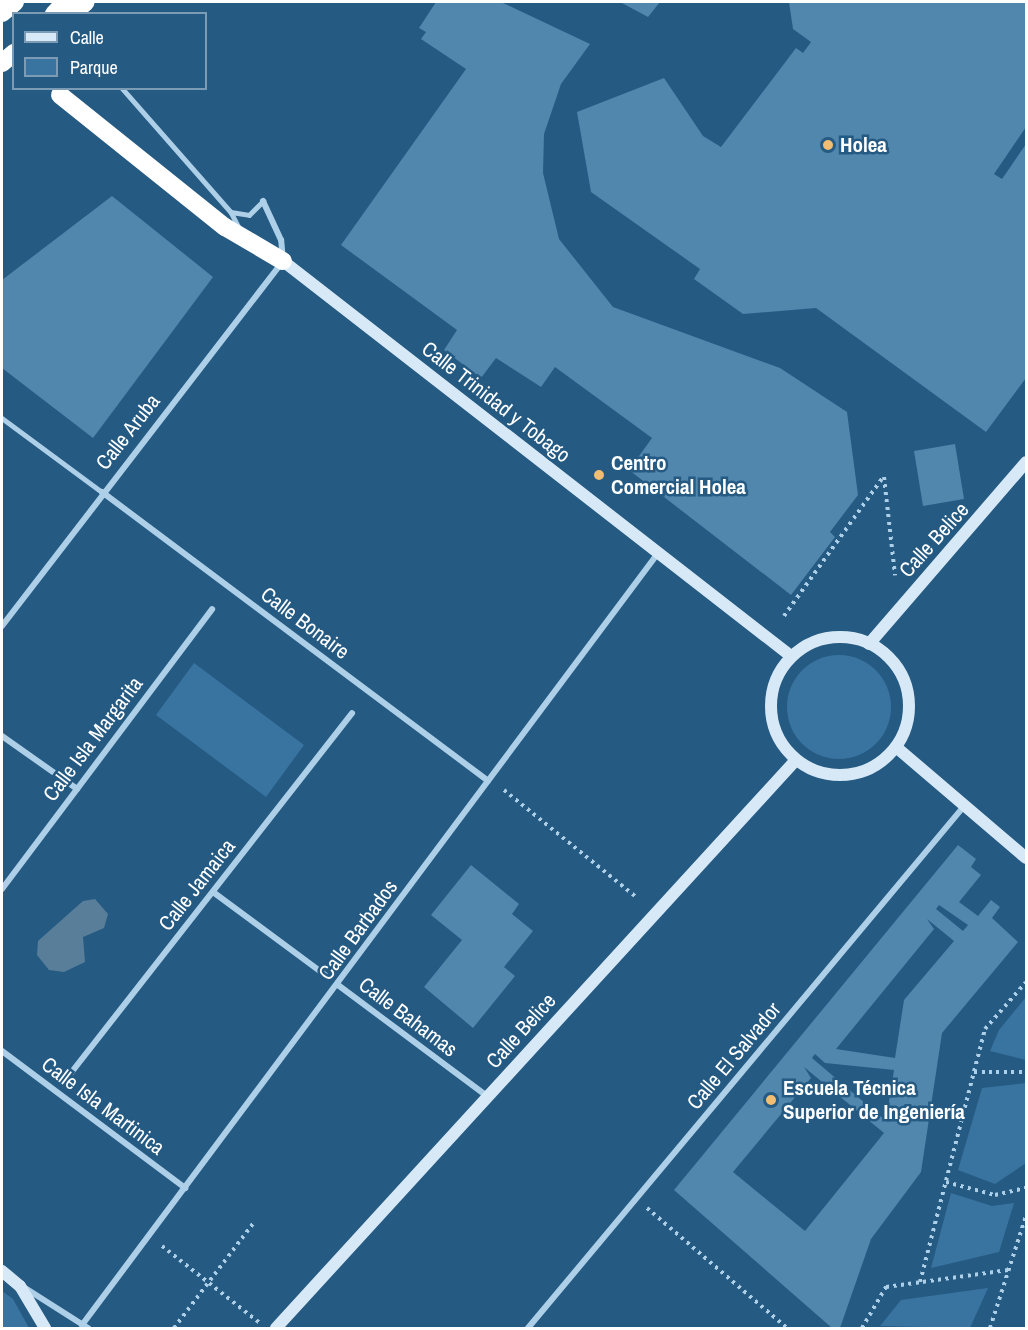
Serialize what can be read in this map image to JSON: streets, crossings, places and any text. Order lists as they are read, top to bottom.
{
  "streets": {
    "street": [
      "Calle Trinidad y Tobago",
      "Calle Aruba",
      "Calle Belice",
      "Calle Bonaire",
      "Calle Isla Margarita",
      "Calle Jamaica",
      "Calle Barbados",
      "Calle Bahamas",
      "Calle El Salvador",
      "Calle Isla Martinica"
    ]
  },
  "crossings": [
    ["Calle Trinidad y Tobago", "Calle Aruba"],
    ["Calle Trinidad y Tobago", "Calle Belice"],
    ["Calle Trinidad y Tobago", "Calle Barbados"],
    ["Calle Aruba", "Calle Bonaire"],
    ["Calle Belice", "Calle Bahamas"],
    ["Calle Bonaire", "Calle Barbados"],
    ["Calle Barbados", "Calle Bahamas"],
    ["Calle Barbados", "Calle Isla Martinica"]
  ],
  "places": ["Holea", "Centro Comercial Holea", "Escuela Técnica Superior de Ingeniería"],
  "legend": ["Calle", "Parque"]
}
